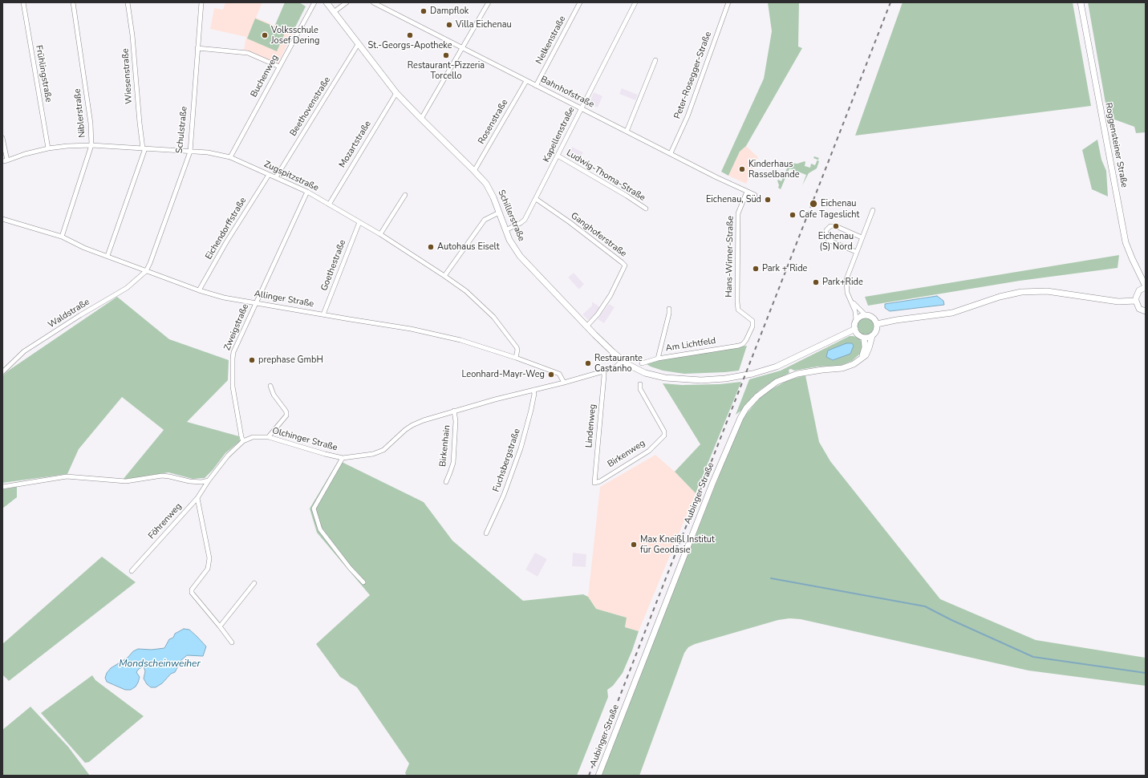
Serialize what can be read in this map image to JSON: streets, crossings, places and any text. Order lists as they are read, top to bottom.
{
  "streets": {
    "main road": ["Roggensteiner Straße", "Schillerstraße", "Aubinger Straße"],
    "street": [
      "Nelkenstraße",
      "Frühlingstraße",
      "Peter-Rosegger-Straße",
      "Wiesenstraße",
      "Buchenweg",
      "Bahnhofstraße",
      "Beethovenstraße",
      "Niblerstraße",
      "Rosenstraße",
      "Schulstraße",
      "Kapellenstraße",
      "Mozartstraße",
      "Ludwig-Thoma-Straße",
      "Zugspitzstraße",
      "Eichendorffstraße",
      "Ganghoferstraße",
      "Hans-Wirner-Straße",
      "Goethestraße",
      "Allinger Straße",
      "Waldstraße",
      "Zweigstraße",
      "Am Lichtfeld",
      "Lindenweg",
      "Olchinger Straße",
      "Birkenhain",
      "Birkenweg",
      "Fuchsbergstraße",
      "Föhrenweg"
    ]
  },
  "crossings": [
    ["Nelkenstraße", "Bahnhofstraße"],
    ["Frühlingstraße", "Zugspitzstraße"],
    ["Peter-Rosegger-Straße", "Bahnhofstraße"],
    ["Wiesenstraße", "Zugspitzstraße"],
    ["Wiesenstraße", "Allinger Straße"],
    ["Buchenweg", "Zugspitzstraße"],
    ["Bahnhofstraße", "Rosenstraße"],
    ["Bahnhofstraße", "Kapellenstraße"],
    ["Bahnhofstraße", "Hans-Wirner-Straße"],
    ["Beethovenstraße", "Zugspitzstraße"],
    ["Beethovenstraße", "Schillerstraße"],
    ["Niblerstraße", "Zugspitzstraße"],
    ["Niblerstraße", "Allinger Straße"],
    ["Rosenstraße", "Schillerstraße"],
    ["Schulstraße", "Zugspitzstraße"],
    ["Schulstraße", "Allinger Straße"],
    ["Schulstraße", "Waldstraße"],
    ["Kapellenstraße", "Ludwig-Thoma-Straße"],
    ["Kapellenstraße", "Schillerstraße"],
    ["Kapellenstraße", "Ganghoferstraße"],
    ["Mozartstraße", "Zugspitzstraße"],
    ["Mozartstraße", "Schillerstraße"],
    ["Zugspitzstraße", "Eichendorffstraße"],
    ["Zugspitzstraße", "Goethestraße"],
    ["Zugspitzstraße", "Allinger Straße"],
    ["Zugspitzstraße", "Zweigstraße"],
    ["Schillerstraße", "Ganghoferstraße"],
    ["Schillerstraße", "Olchinger Straße"],
    ["Schillerstraße", "Aubinger Straße"],
    ["Eichendorffstraße", "Allinger Straße"],
    ["Hans-Wirner-Straße", "Am Lichtfeld"],
    ["Goethestraße", "Allinger Straße"],
    ["Allinger Straße", "Waldstraße"],
    ["Allinger Straße", "Zweigstraße"],
    ["Allinger Straße", "Olchinger Straße"],
    ["Zweigstraße", "Olchinger Straße"],
    ["Lindenweg", "Olchinger Straße"],
    ["Lindenweg", "Birkenweg"],
    ["Olchinger Straße", "Birkenhain"],
    ["Olchinger Straße", "Fuchsbergstraße"],
    ["Olchinger Straße", "Föhrenweg"]
  ],
  "water": ["Mondscheinweiher"],
  "places": [
    "Dampflok",
    "Villa Eichenau",
    "Volksschule Josef Dering",
    "St.-Georgs-Apotheke",
    "Restaurant-Pizzeria Torcello",
    "Kinderhaus Rasselbande",
    "Eichenau, Süd",
    "Eichenau",
    "Cafe Tageslicht",
    "Eichenau (S) Nord",
    "Autohaus Eiselt",
    "Park + Ride",
    "Park+Ride",
    "prephase GmbH",
    "Restaurante Castanho",
    "Leonhard-Mayr-Weg",
    "Max Kneißl Institut für Geodäsie"
  ]
}
